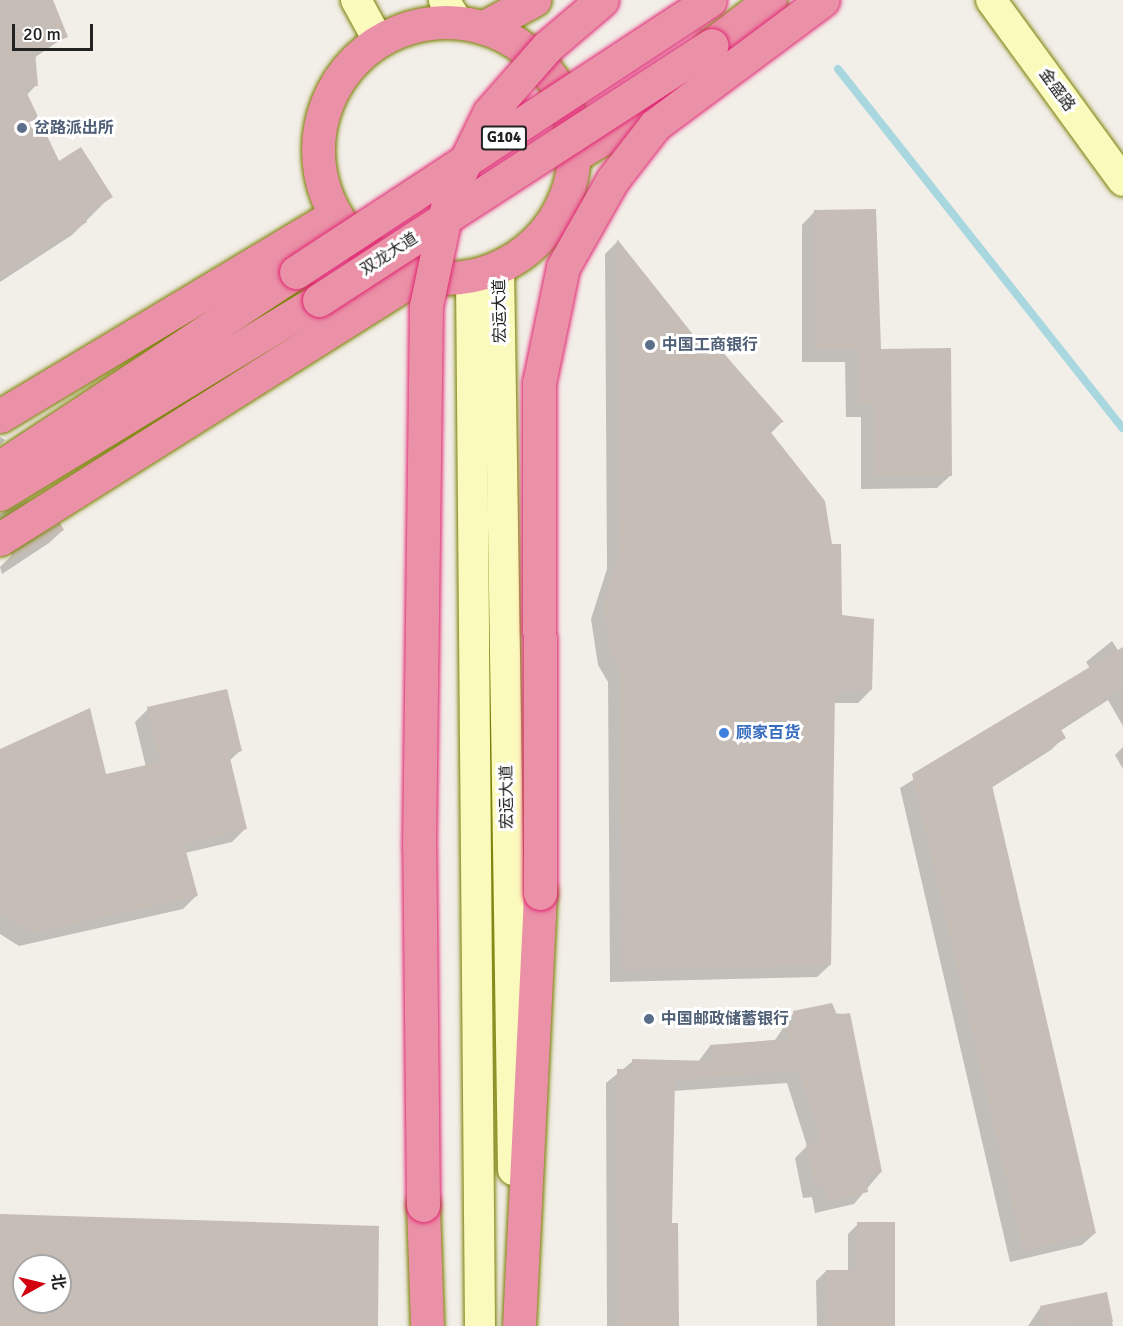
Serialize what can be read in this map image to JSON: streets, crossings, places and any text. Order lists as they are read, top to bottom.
{
  "streets": {
    "highway": ["G104", "双龙大道"],
    "main road": ["金盛路", "宏运大道"]
  },
  "places": [
    "岔路派出所",
    "中国工商银行",
    "顾家百货",
    "中国邮政储蓄银行"
  ],
  "scale_bar": "20 m",
  "north": "right"
}
